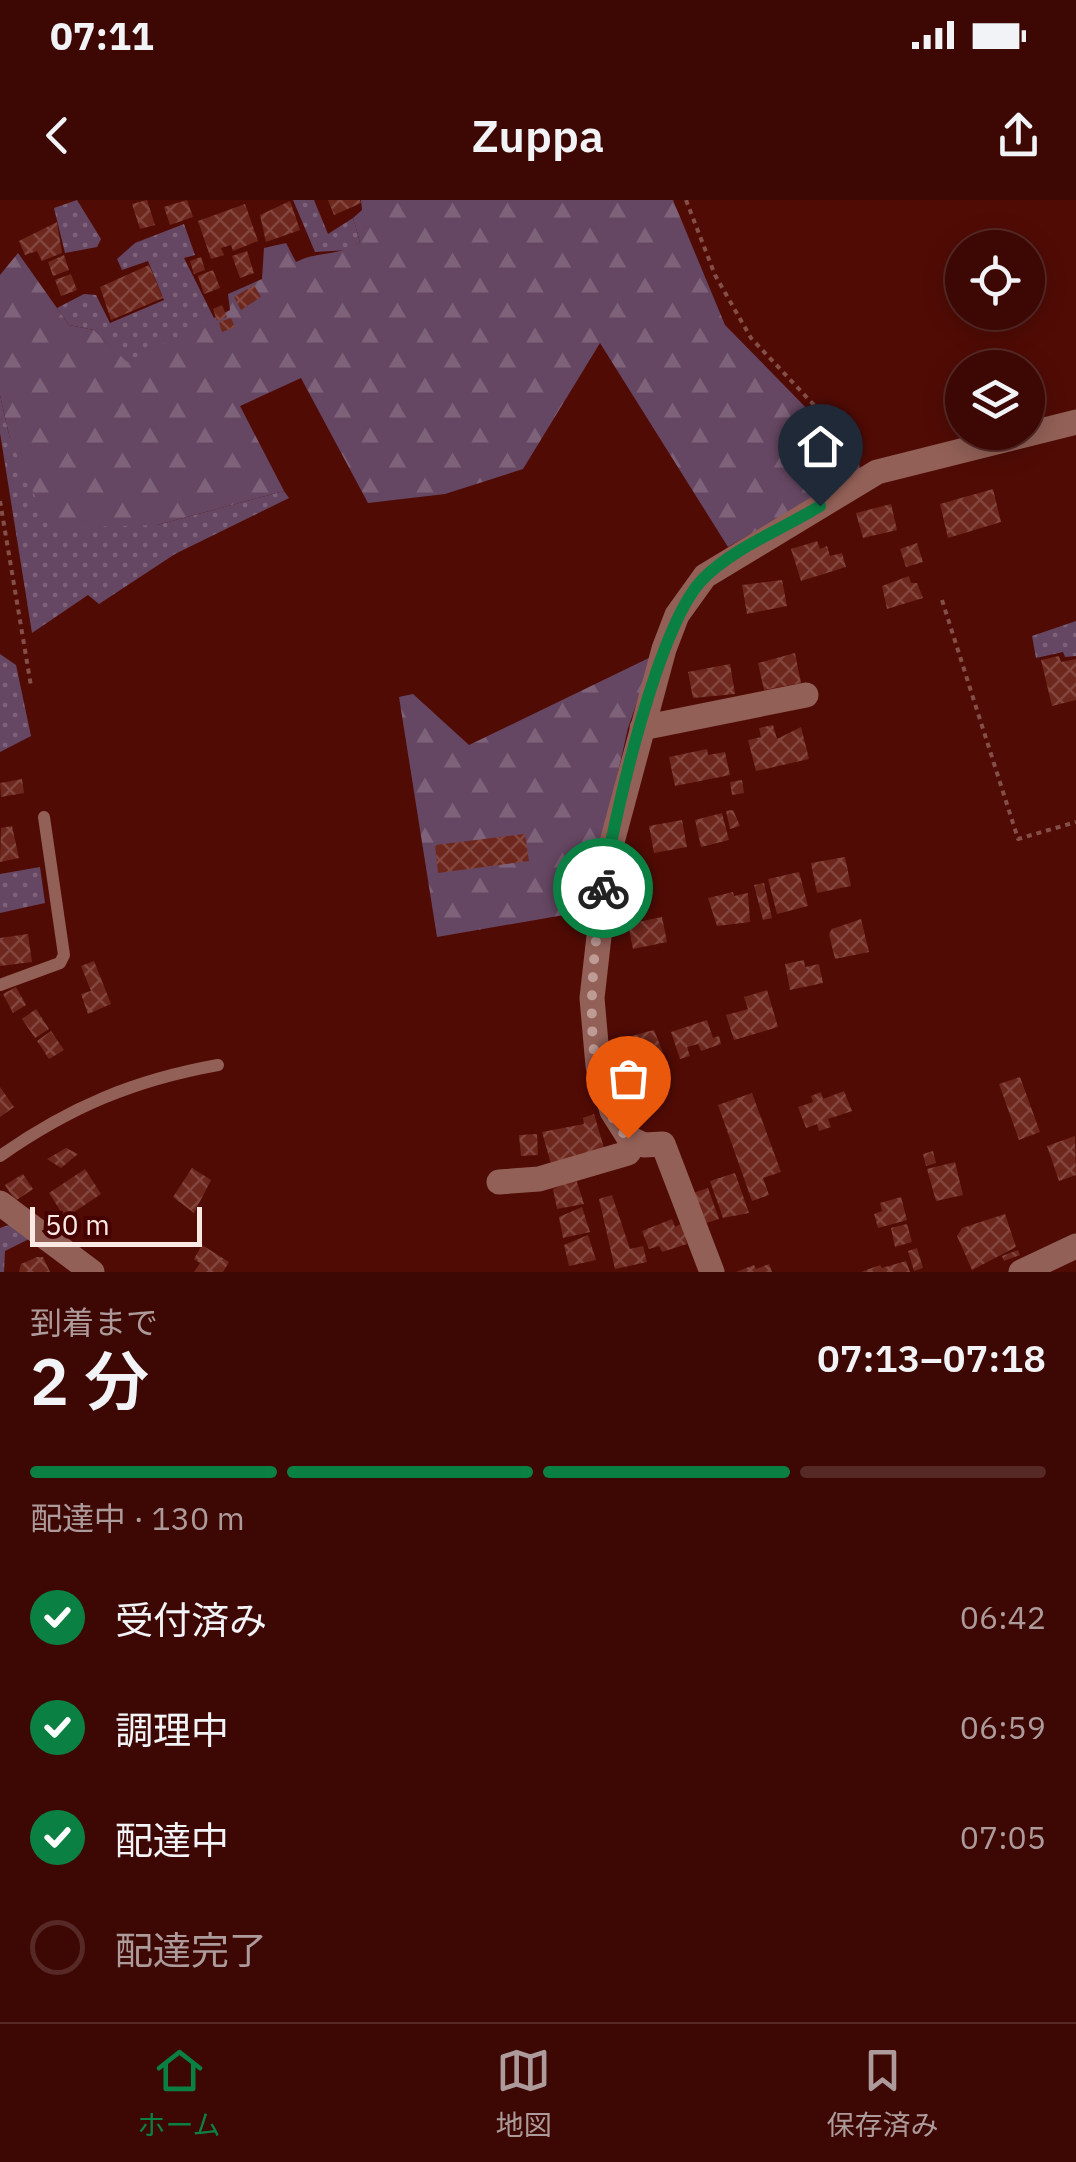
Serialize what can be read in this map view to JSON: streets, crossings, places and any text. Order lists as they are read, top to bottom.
{
  "scale_bar": "50 m",
  "page": {
    "status": "07:11",
    "header": "Zuppa",
    "scale": "50 m",
    "heading": ["2 分", "到着まで", "07:13–07:18"],
    "bar": "配達中 · 130 m",
    "list": [
      ["受付済み", "06:42"],
      ["調理中", "06:59"],
      ["配達中", "07:05"],
      "配達完了"
    ],
    "tabs": ["ホーム", "地図", "保存済み"]
  }
}
